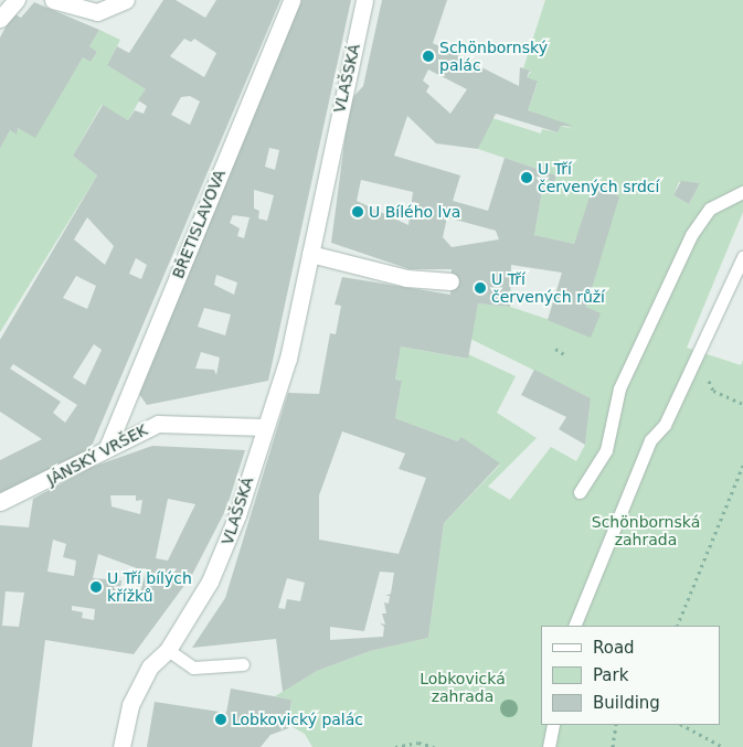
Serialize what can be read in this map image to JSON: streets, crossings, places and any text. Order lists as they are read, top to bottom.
{
  "streets": {
    "street": ["VLAŠSKÁ", "BŘETISLAVOVA", "JÁNSKÝ VRŠEK"]
  },
  "crossings": [
    ["VLAŠSKÁ", "JÁNSKÝ VRŠEK"],
    ["BŘETISLAVOVA", "JÁNSKÝ VRŠEK"]
  ],
  "parks": ["Schönbornská zahrada", "Lobkovická zahrada"],
  "places": [
    "Schönbornský palác",
    "U Tří červených srdcí",
    "U Bílého lva",
    "U Tří červených růží",
    "U Tří bílých křížků",
    "Lobkovický palác"
  ],
  "legend": ["Road", "Park", "Building"]
}
